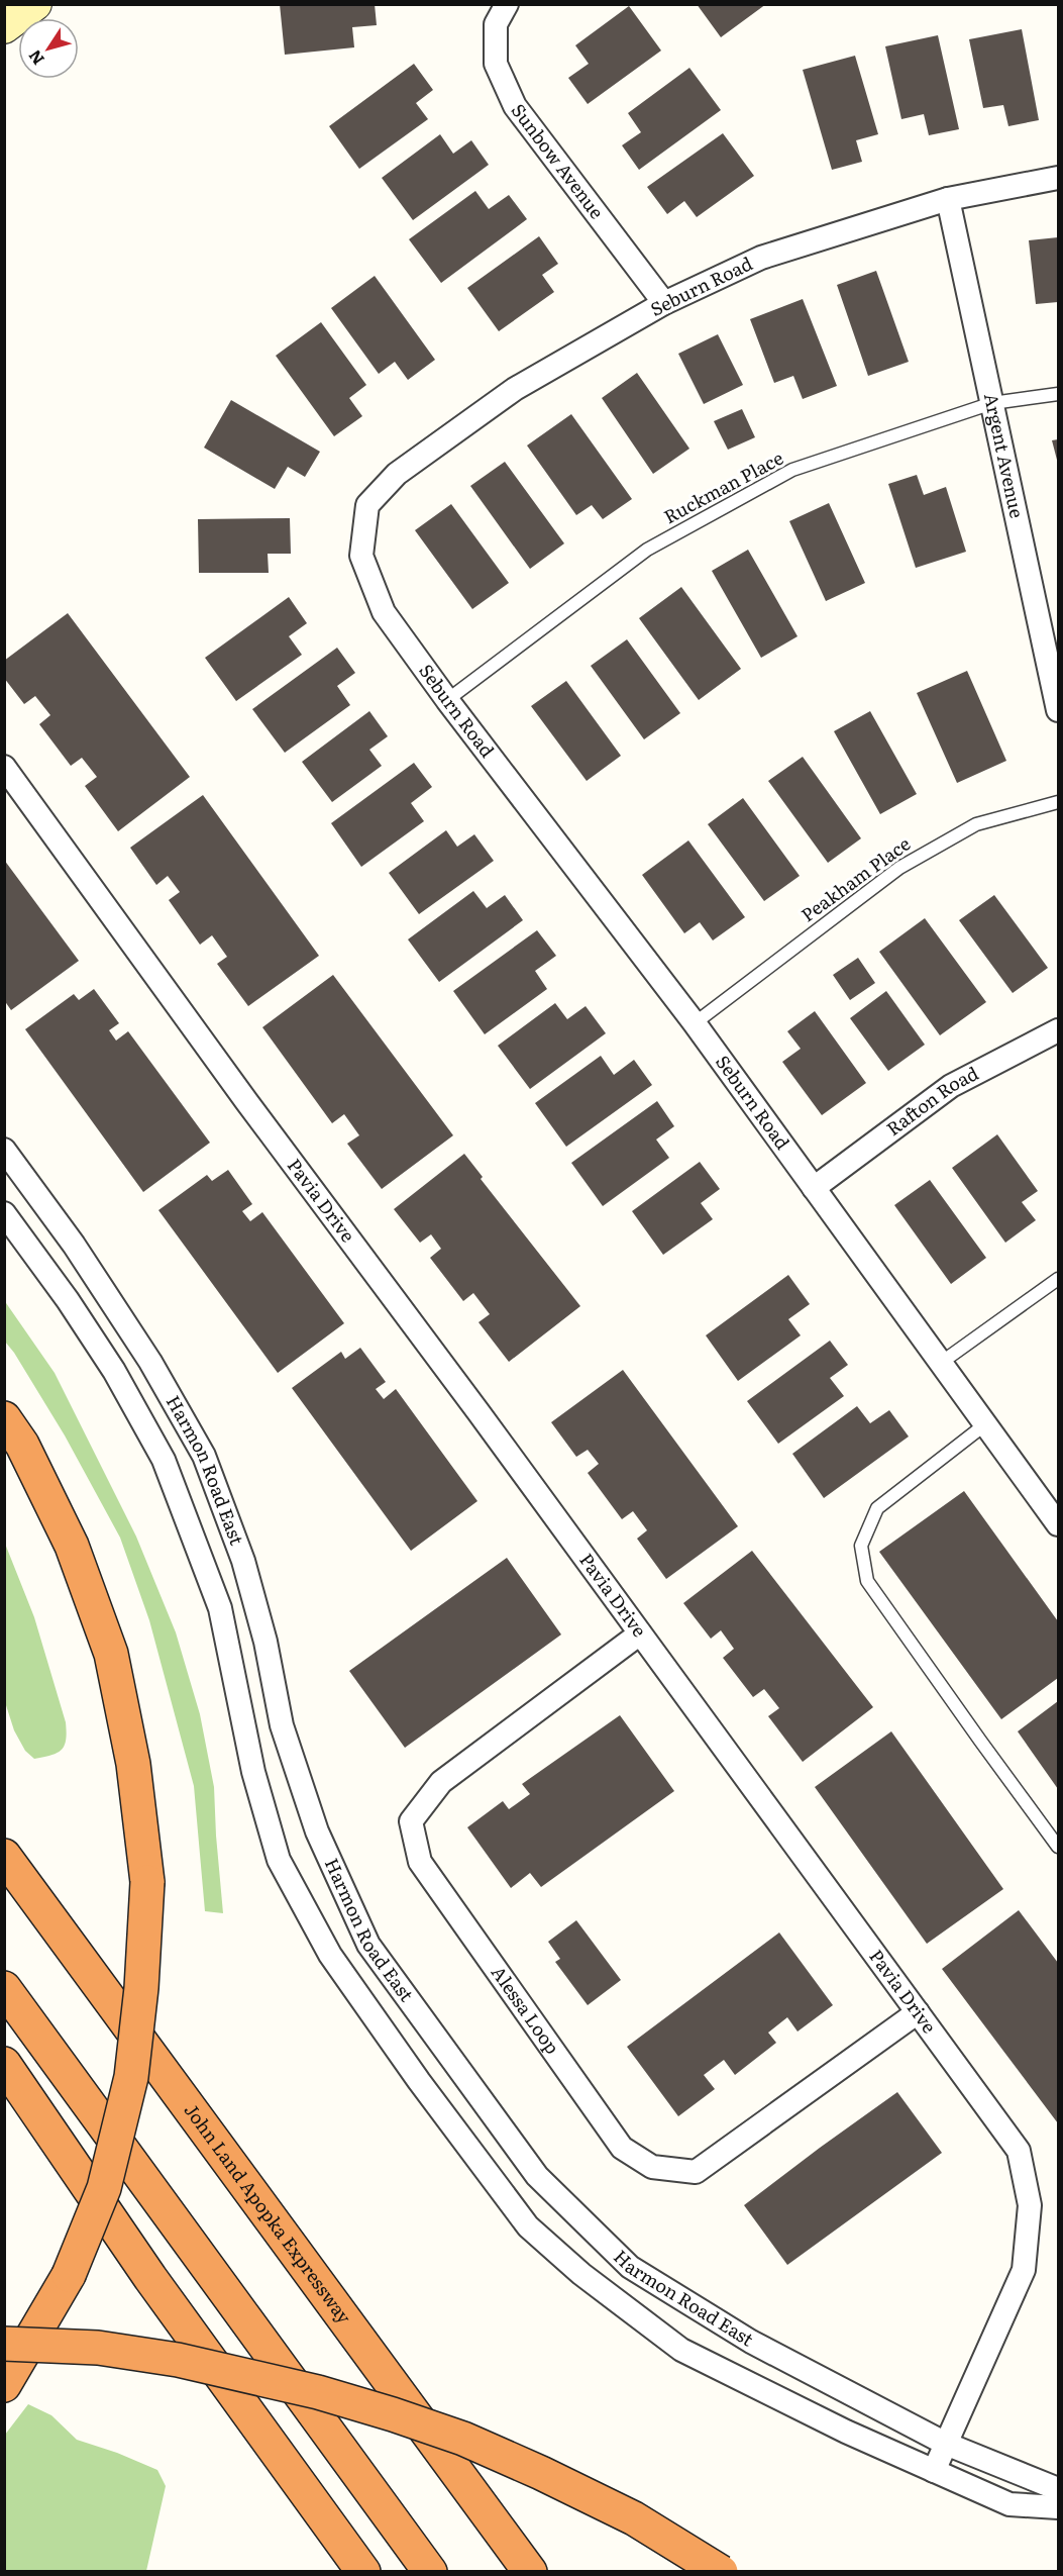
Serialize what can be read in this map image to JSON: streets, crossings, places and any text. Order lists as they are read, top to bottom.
{
  "streets": {
    "highway": ["John Land Apopka Expressway"],
    "street": [
      "Sunbow Avenue",
      "Seburn Road",
      "Argent Avenue",
      "Rafton Road",
      "Pavia Drive",
      "Harmon Road East",
      "Alessa Loop"
    ],
    "lane": ["Ruckman Place", "Peakham Place"]
  },
  "crossings": [
    ["Sunbow Avenue", "Seburn Road"],
    ["Seburn Road", "Argent Avenue"],
    ["Seburn Road", "Ruckman Place"],
    ["Seburn Road", "Peakham Place"],
    ["Seburn Road", "Rafton Road"],
    ["Argent Avenue", "Ruckman Place"],
    ["Pavia Drive", "Harmon Road East"],
    ["Pavia Drive", "Alessa Loop"]
  ],
  "north": "bottom left"
}
